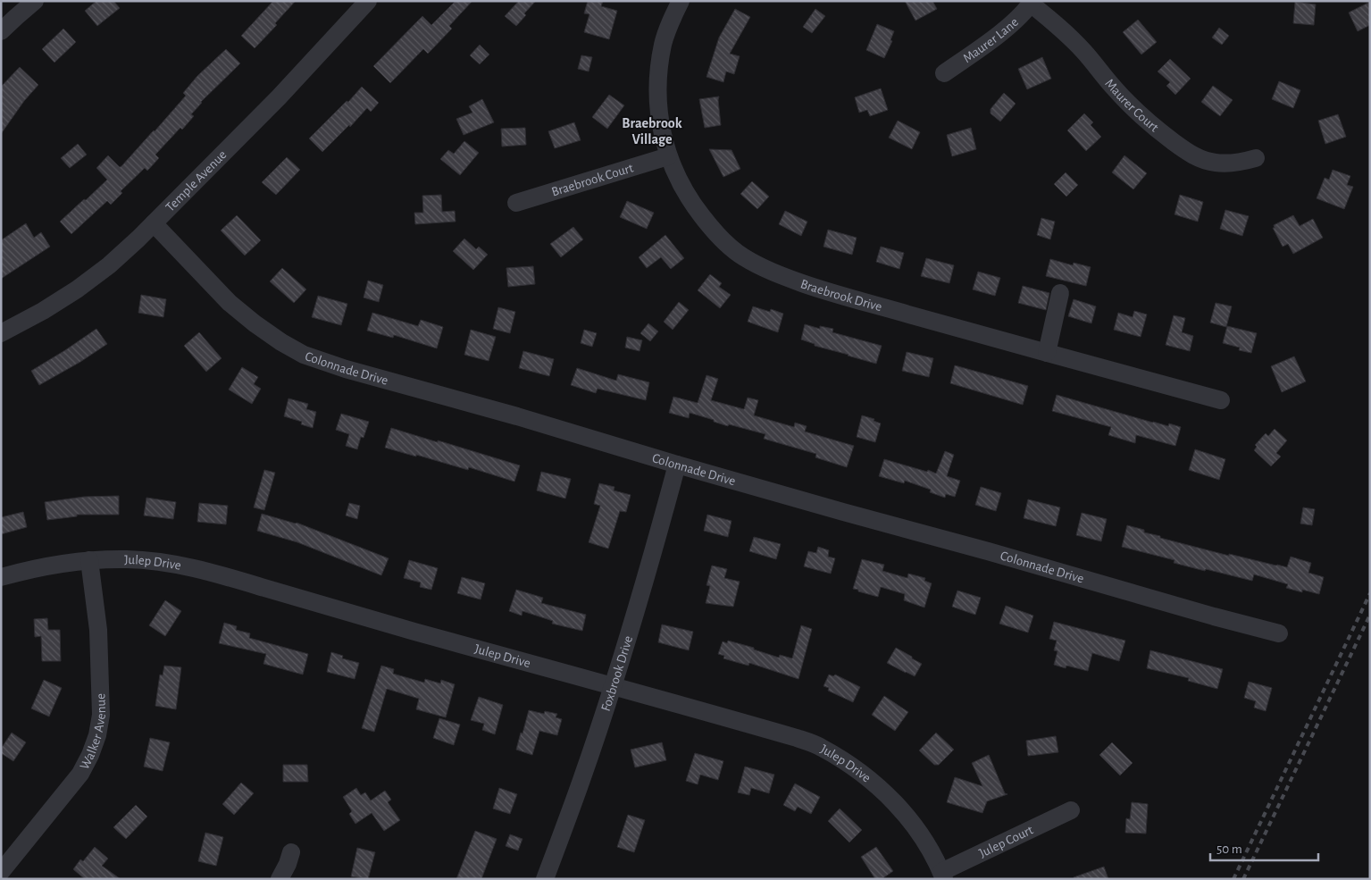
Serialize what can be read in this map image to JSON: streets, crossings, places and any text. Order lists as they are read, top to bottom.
{
  "streets": {
    "street": [
      "Maurer Lane",
      "Maurer Court",
      "Braebrook Court",
      "Temple Avenue",
      "Braebrook Drive",
      "Colonnade Drive",
      "Julep Drive",
      "Foxbrook Drive",
      "Walker Avenue",
      "Julep Court"
    ]
  },
  "crossings": [
    ["Maurer Lane", "Maurer Court"],
    ["Braebrook Court", "Braebrook Drive"],
    ["Temple Avenue", "Colonnade Drive"],
    ["Colonnade Drive", "Foxbrook Drive"],
    ["Julep Drive", "Foxbrook Drive"],
    ["Julep Drive", "Walker Avenue"],
    ["Julep Drive", "Julep Court"]
  ],
  "districts": ["Braebrook Village"],
  "scale_bar": "50 m"
}
